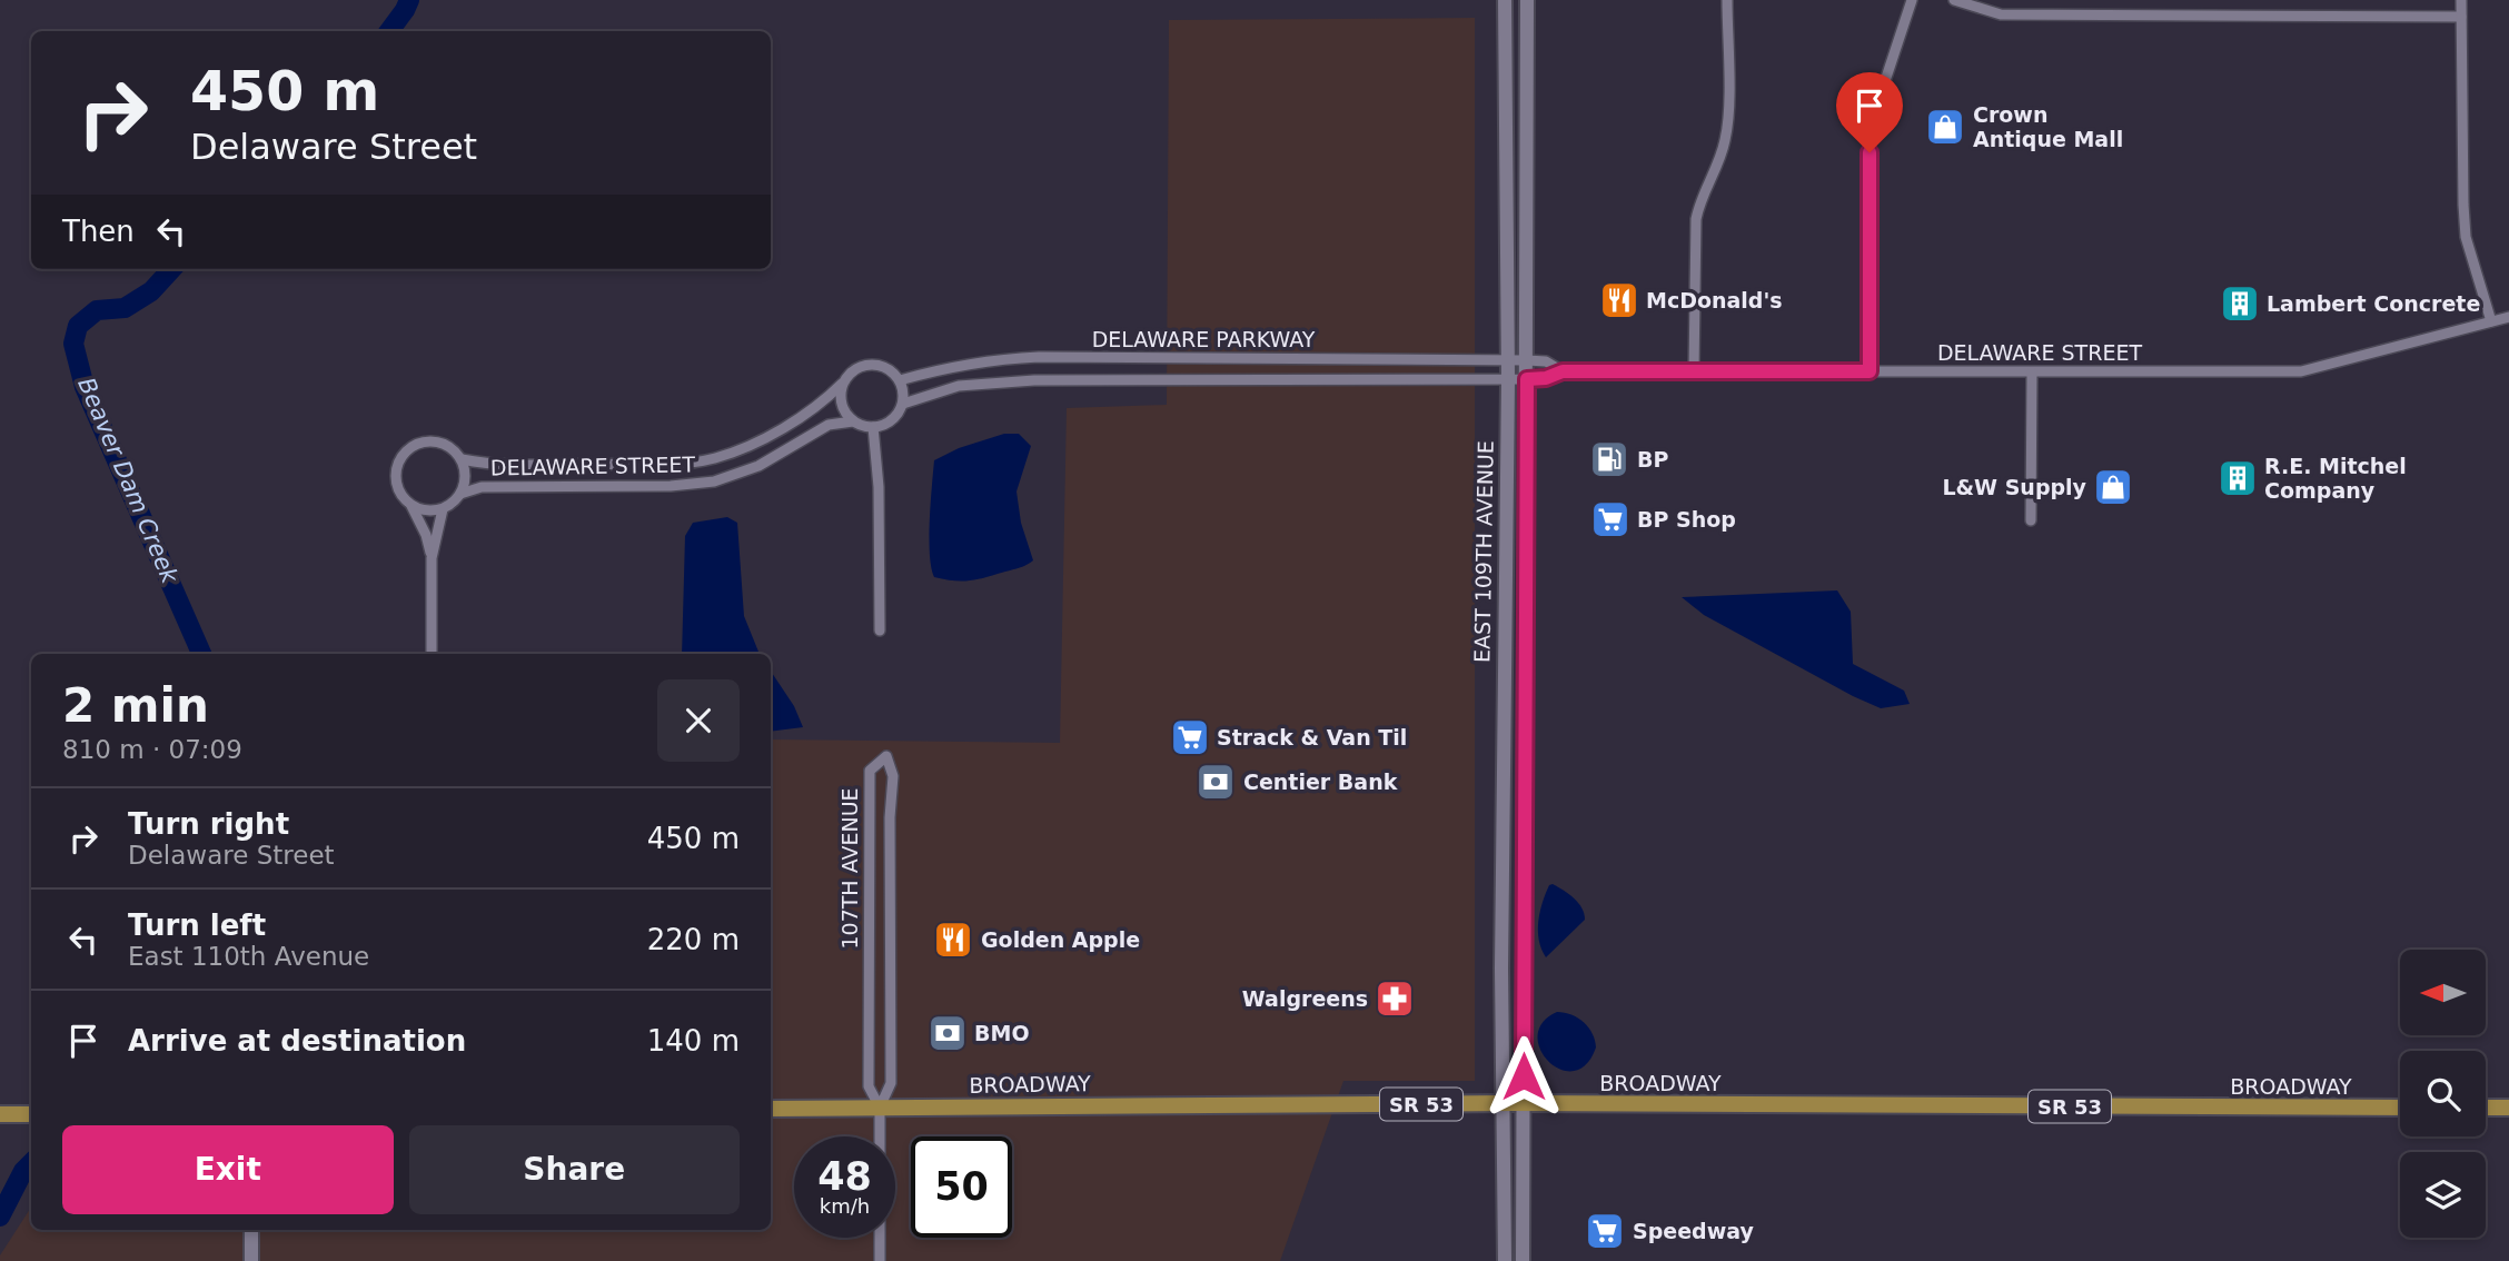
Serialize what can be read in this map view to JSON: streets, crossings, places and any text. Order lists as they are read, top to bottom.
{
  "streets": {
    "main road": ["EAST 109TH AVENUE", "BROADWAY", "SR 53"],
    "street": ["DELAWARE PARKWAY", "DELAWARE STREET", "107TH AVENUE"]
  },
  "crossings": [
    ["DELAWARE PARKWAY", "DELAWARE STREET"],
    ["DELAWARE PARKWAY", "EAST 109TH AVENUE"],
    ["DELAWARE STREET", "EAST 109TH AVENUE"],
    ["EAST 109TH AVENUE", "BROADWAY"],
    ["107TH AVENUE", "BROADWAY"]
  ],
  "water": ["Beaver Dam Creek"],
  "places": {
    "shop": ["Crown Antique Mall", "L&W Supply"],
    "restaurant": ["McDonald's", "Golden Apple"],
    "building": ["Lambert Concrete", "R.E. Mitchel Company"],
    "fuel station": ["BP"],
    "supermarket": ["BP Shop", "Strack & Van Til", "Speedway"],
    "bank": ["Centier Bank", "BMO"],
    "pharmacy": ["Walgreens"]
  },
  "north": "left",
  "page": {
    "turn": ["450 m", "Delaware Street"],
    "then": "Then",
    "heading": ["2 min", "810 m · 07:09"],
    "list": [
      {
        "name": "Turn right",
        "note": "Delaware Street",
        "value": "450 m"
      },
      {
        "name": "Turn left",
        "note": "East 110th Avenue",
        "value": "220 m"
      },
      {
        "name": "Arrive at destination",
        "value": "140 m"
      }
    ],
    "buttons": ["Exit", "Share"],
    "speed": "48 km/h",
    "limit": "50"
  }
}
